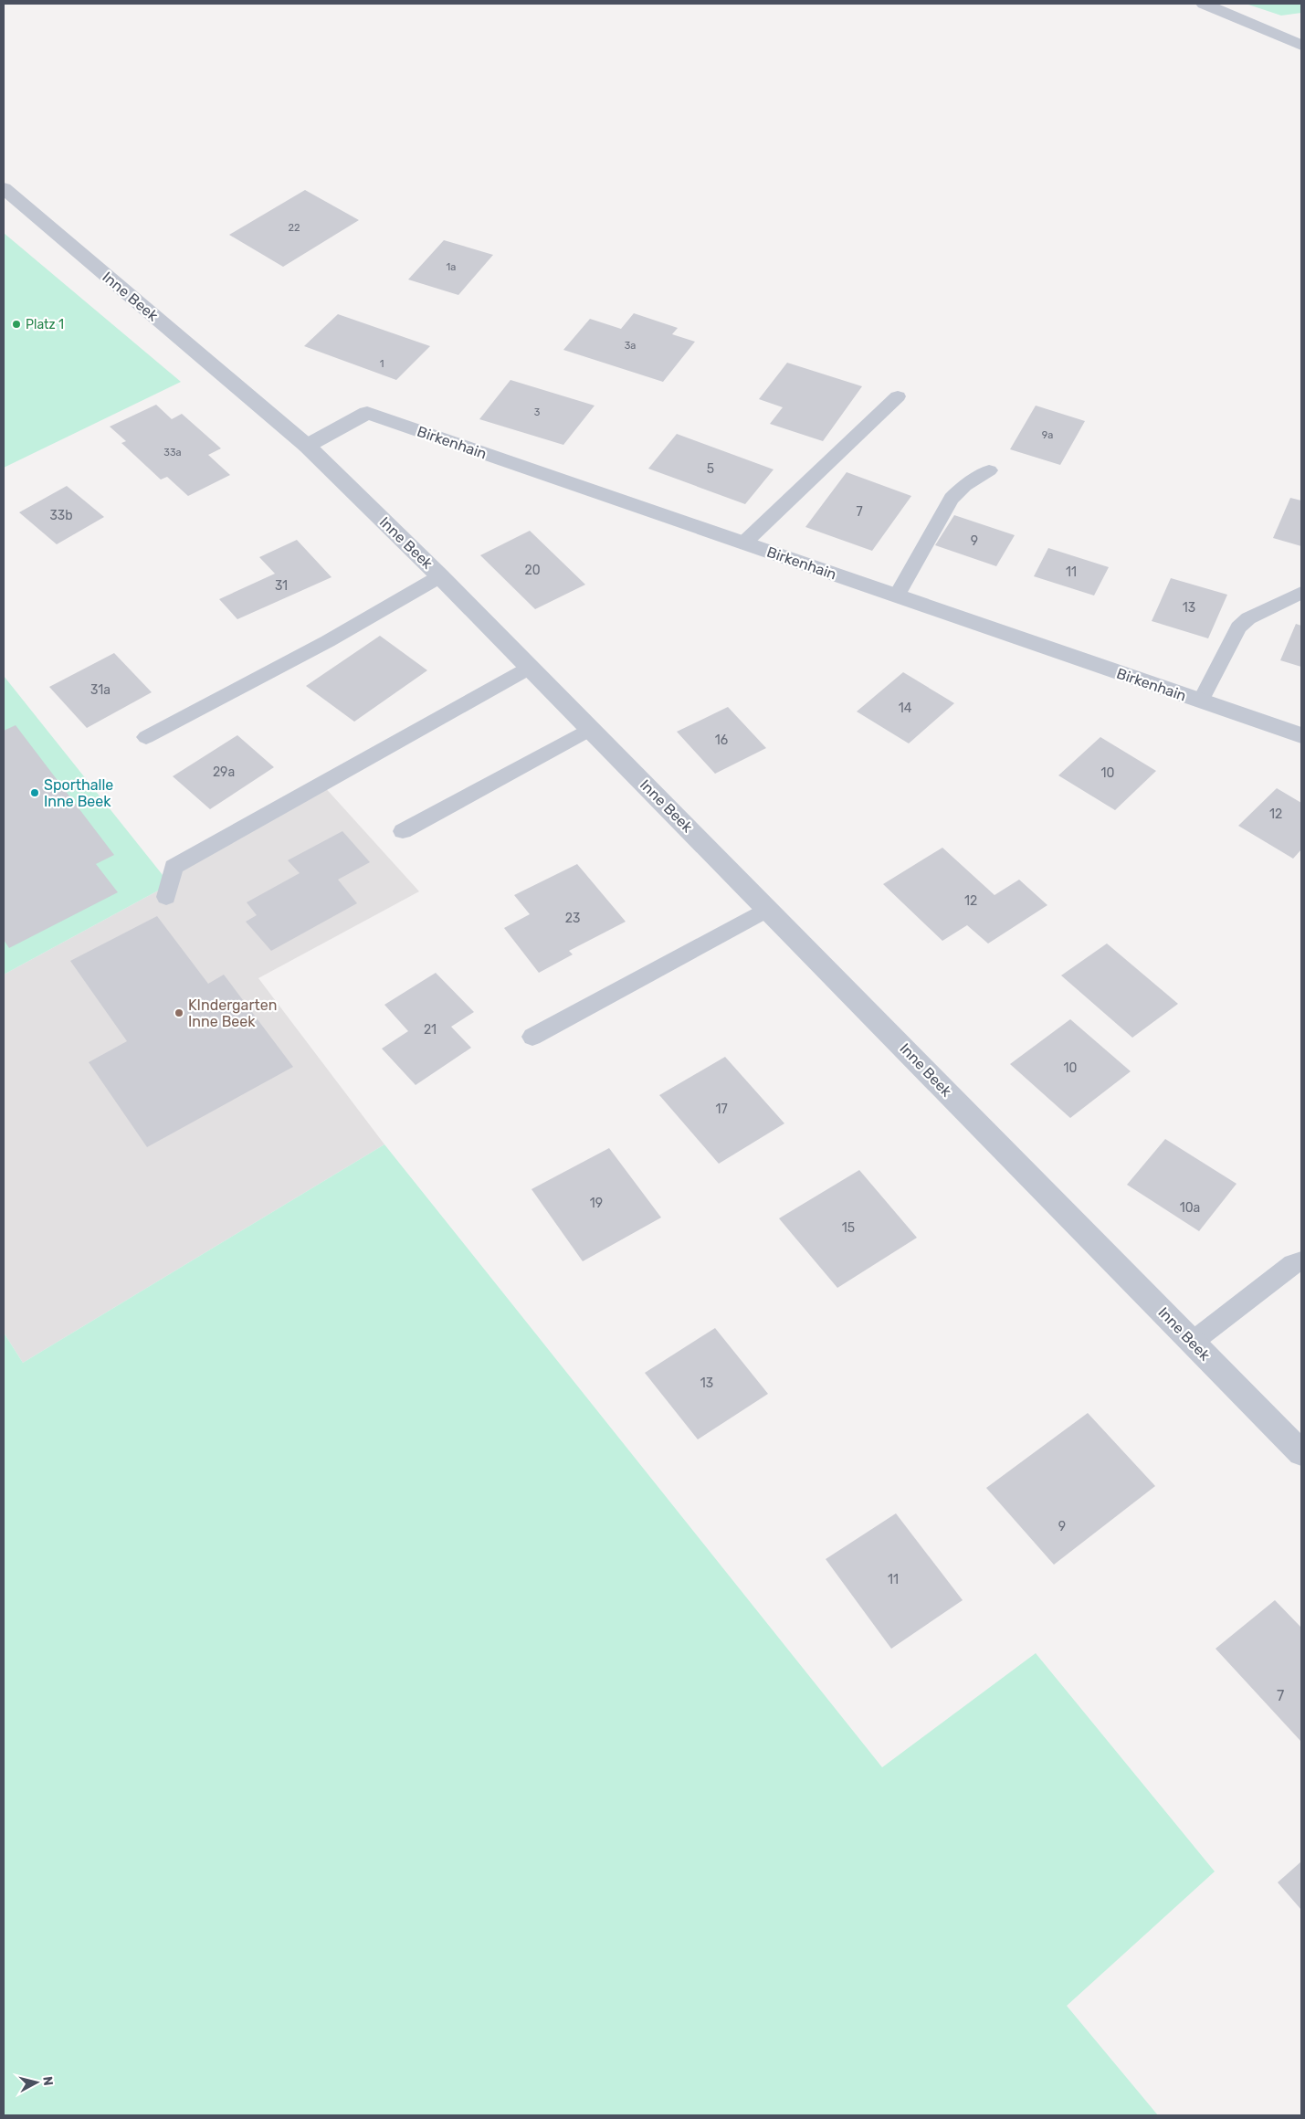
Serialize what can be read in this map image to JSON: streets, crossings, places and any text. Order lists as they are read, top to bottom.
{
  "streets": {
    "street": ["Inne Beek", "Birkenhain"]
  },
  "crossings": [
    ["Inne Beek", "Birkenhain"]
  ],
  "places": ["Platz 1", "Sporthalle Inne Beek", "KIndergarten Inne Beek"],
  "house_numbers": [
    "22",
    "1a",
    "3a",
    "1",
    "3",
    "9a",
    "33a",
    "5",
    "7",
    "33b",
    "9",
    "20",
    "11",
    "31",
    "13",
    "31a",
    "14",
    "16",
    "29a",
    "10",
    "12",
    "12",
    "23",
    "21",
    "10",
    "17",
    "19",
    "10a",
    "15",
    "13",
    "9",
    "11",
    "7"
  ],
  "north": "right"
}
